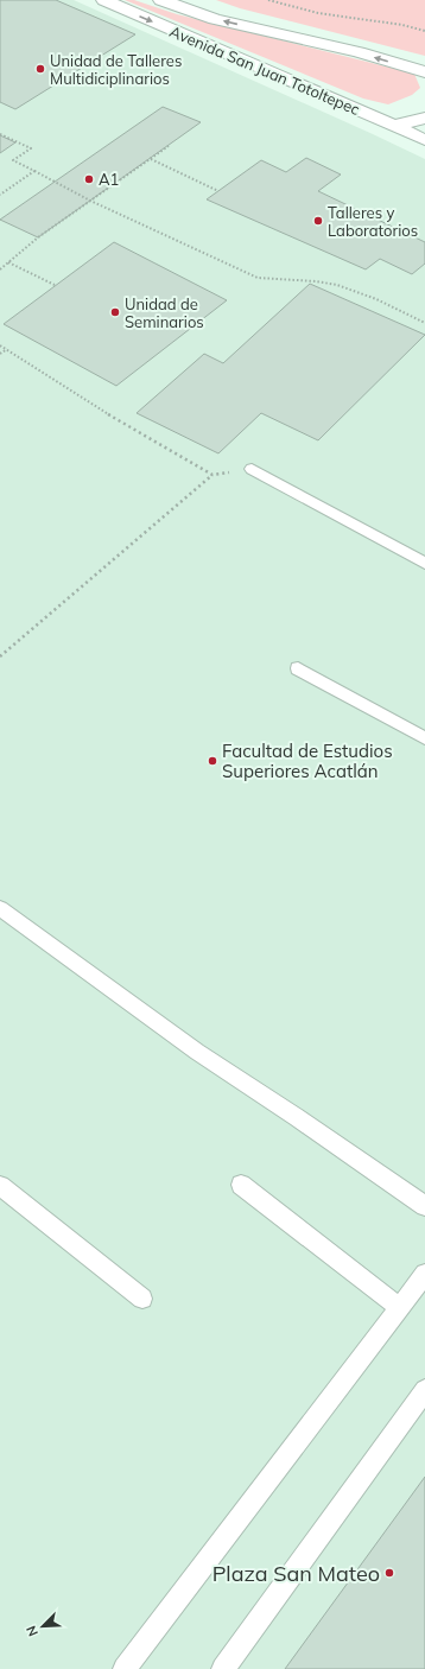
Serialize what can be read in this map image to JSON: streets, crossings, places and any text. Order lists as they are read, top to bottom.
{
  "streets": {
    "main road": ["Avenida San Juan Totoltepec"]
  },
  "places": [
    "Unidad de Talleres Multidiciplinarios",
    "A1",
    "Talleres y Laboratorios",
    "Unidad de Seminarios",
    "Facultad de Estudios Superiores Acatlán",
    "Plaza San Mateo"
  ],
  "north": "bottom left"
}
